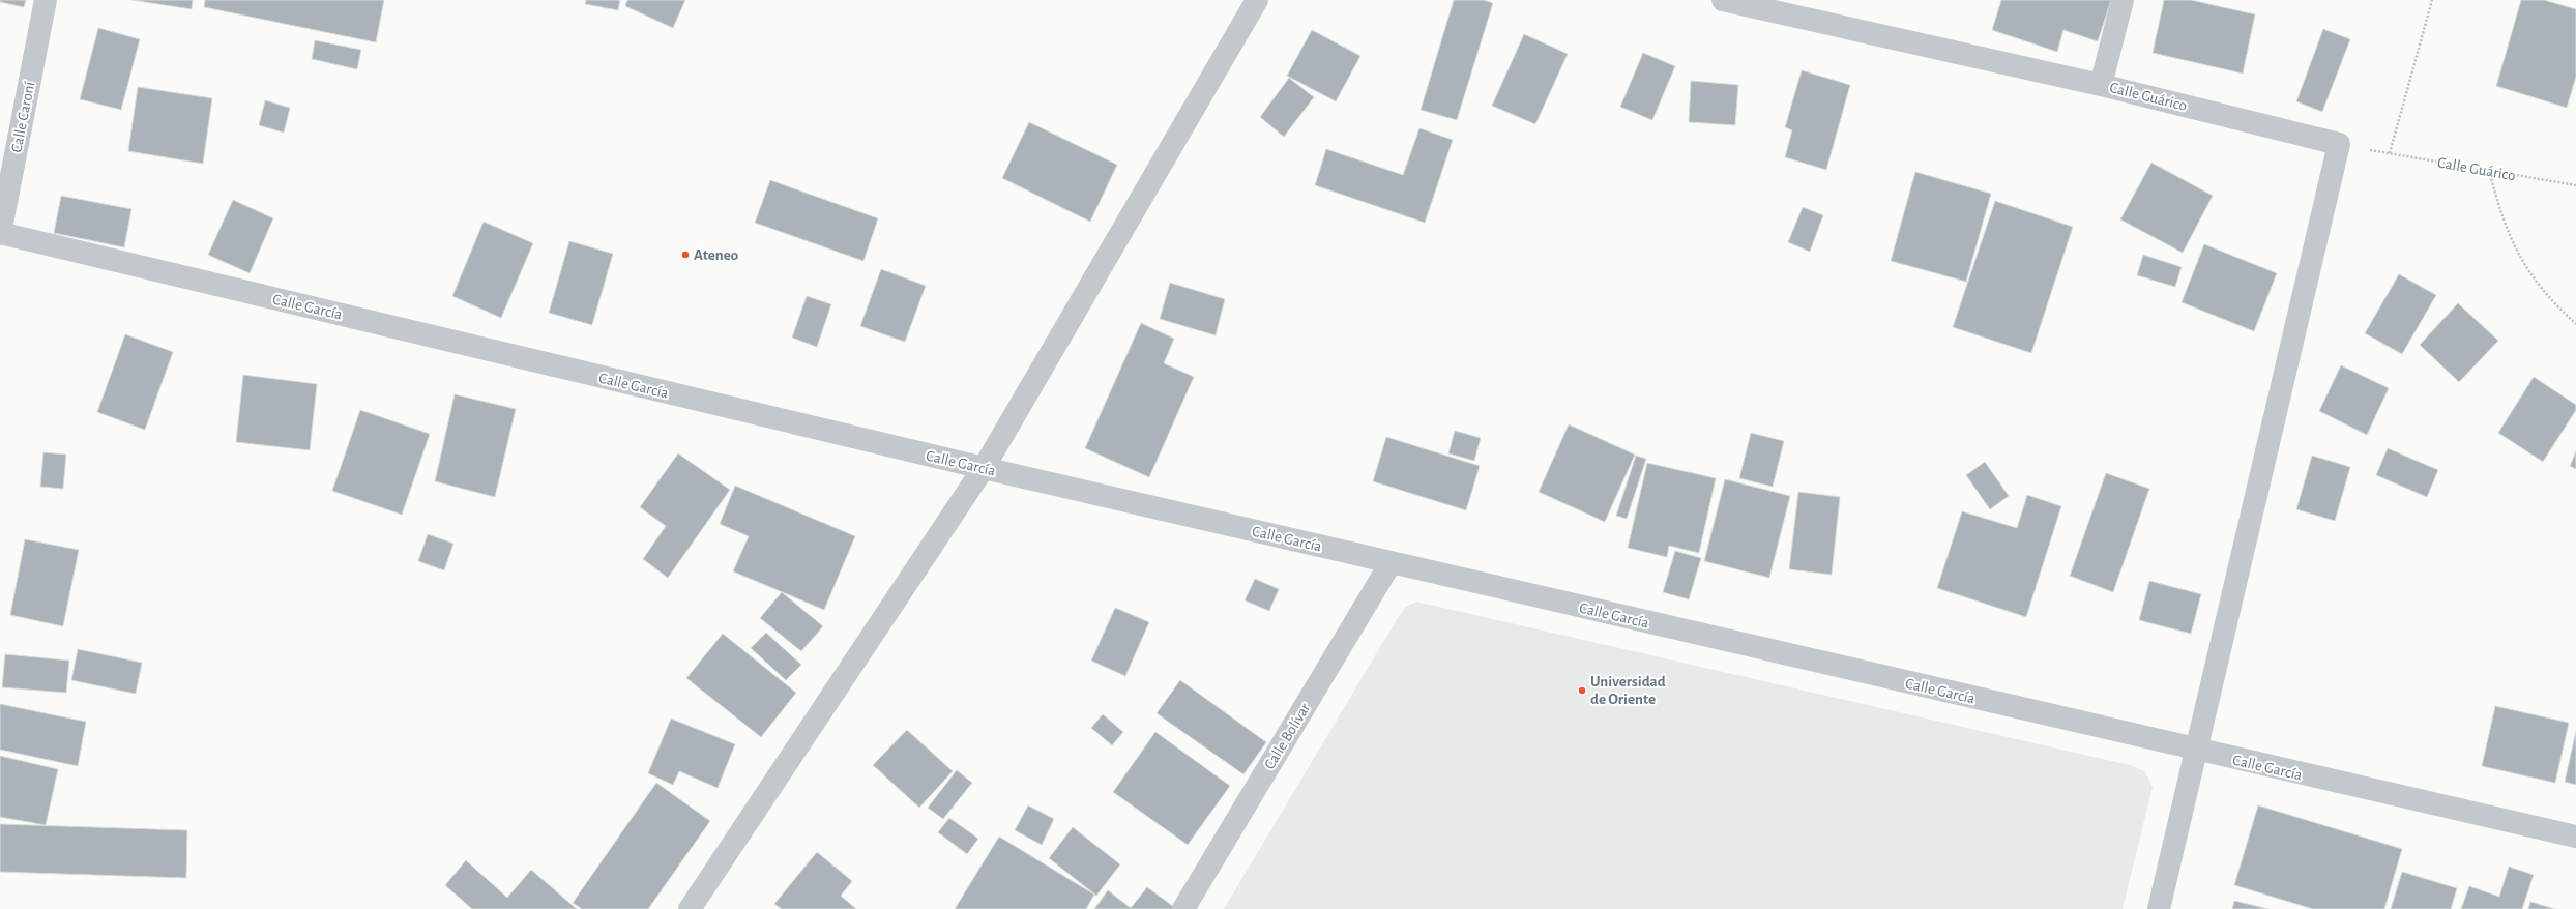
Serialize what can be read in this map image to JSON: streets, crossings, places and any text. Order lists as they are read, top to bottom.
{
  "streets": {
    "street": [
      "Calle Guárico",
      "Calle Caroní",
      "Calle García",
      "Calle Bolívar"
    ]
  },
  "crossings": [
    ["Calle Caroní", "Calle García"],
    ["Calle García", "Calle Bolívar"]
  ],
  "places": ["Ateneo", "Universidad de Oriente"]
}
